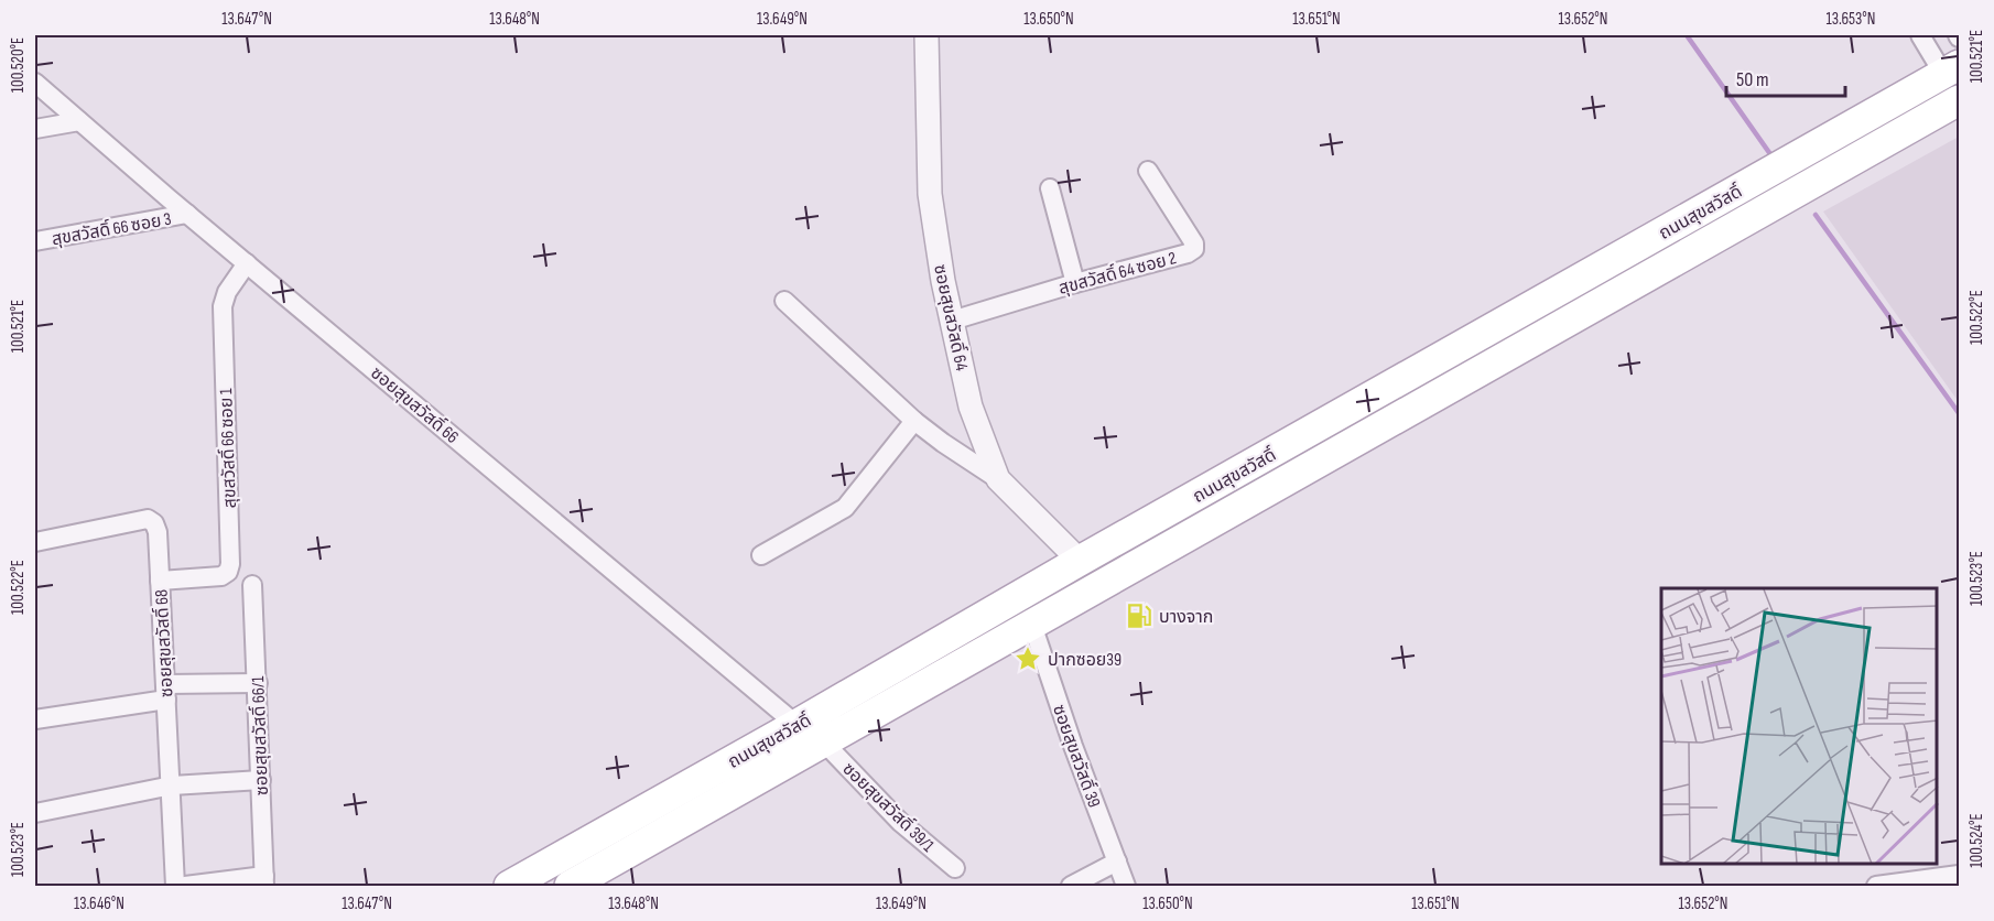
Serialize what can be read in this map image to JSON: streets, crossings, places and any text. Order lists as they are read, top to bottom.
{
  "streets": {
    "main road": ["ถนนสุขสวัสดิ์"],
    "street": [
      "สุขสวัสดิ์ 66 ซอย 3",
      "สุขสวัสดิ์ 64 ซอย 2",
      "ซอยสุขสวัสดิ์ 64",
      "ซอยสุขสวัสดิ์ 66",
      "สุขสวัสดิ์ 66 ซอย 1",
      "ซอยสุขสวัสดิ์ 68",
      "ซอยสุขสวัสดิ์ 66/1",
      "ซอยสุขสวัสดิ์ 39",
      "ซอยสุขสวัสดิ์ 39/1"
    ]
  },
  "crossings": [
    ["ถนนสุขสวัสดิ์", "ซอยสุขสวัสดิ์ 64"],
    ["ถนนสุขสวัสดิ์", "ซอยสุขสวัสดิ์ 66"],
    ["ถนนสุขสวัสดิ์", "ซอยสุขสวัสดิ์ 39"],
    ["ถนนสุขสวัสดิ์", "ซอยสุขสวัสดิ์ 39/1"],
    ["สุขสวัสดิ์ 66 ซอย 3", "ซอยสุขสวัสดิ์ 66"],
    ["สุขสวัสดิ์ 64 ซอย 2", "ซอยสุขสวัสดิ์ 64"],
    ["ซอยสุขสวัสดิ์ 66", "สุขสวัสดิ์ 66 ซอย 1"],
    ["ซอยสุขสวัสดิ์ 66", "ซอยสุขสวัสดิ์ 39/1"],
    ["สุขสวัสดิ์ 66 ซอย 1", "ซอยสุขสวัสดิ์ 68"]
  ],
  "places": {
    "fuel station": ["บางจาก"],
    "place": ["ปากซอย39"]
  },
  "scale_bar": "50 m",
  "coordinates": [
    "13.647°N",
    "13.648°N",
    "13.649°N",
    "13.650°N",
    "13.651°N",
    "13.652°N",
    "13.653°N",
    "100.521°E",
    "100.520°E",
    "100.522°E",
    "100.523°E",
    "100.524°E",
    "13.646°N"
  ]
}
